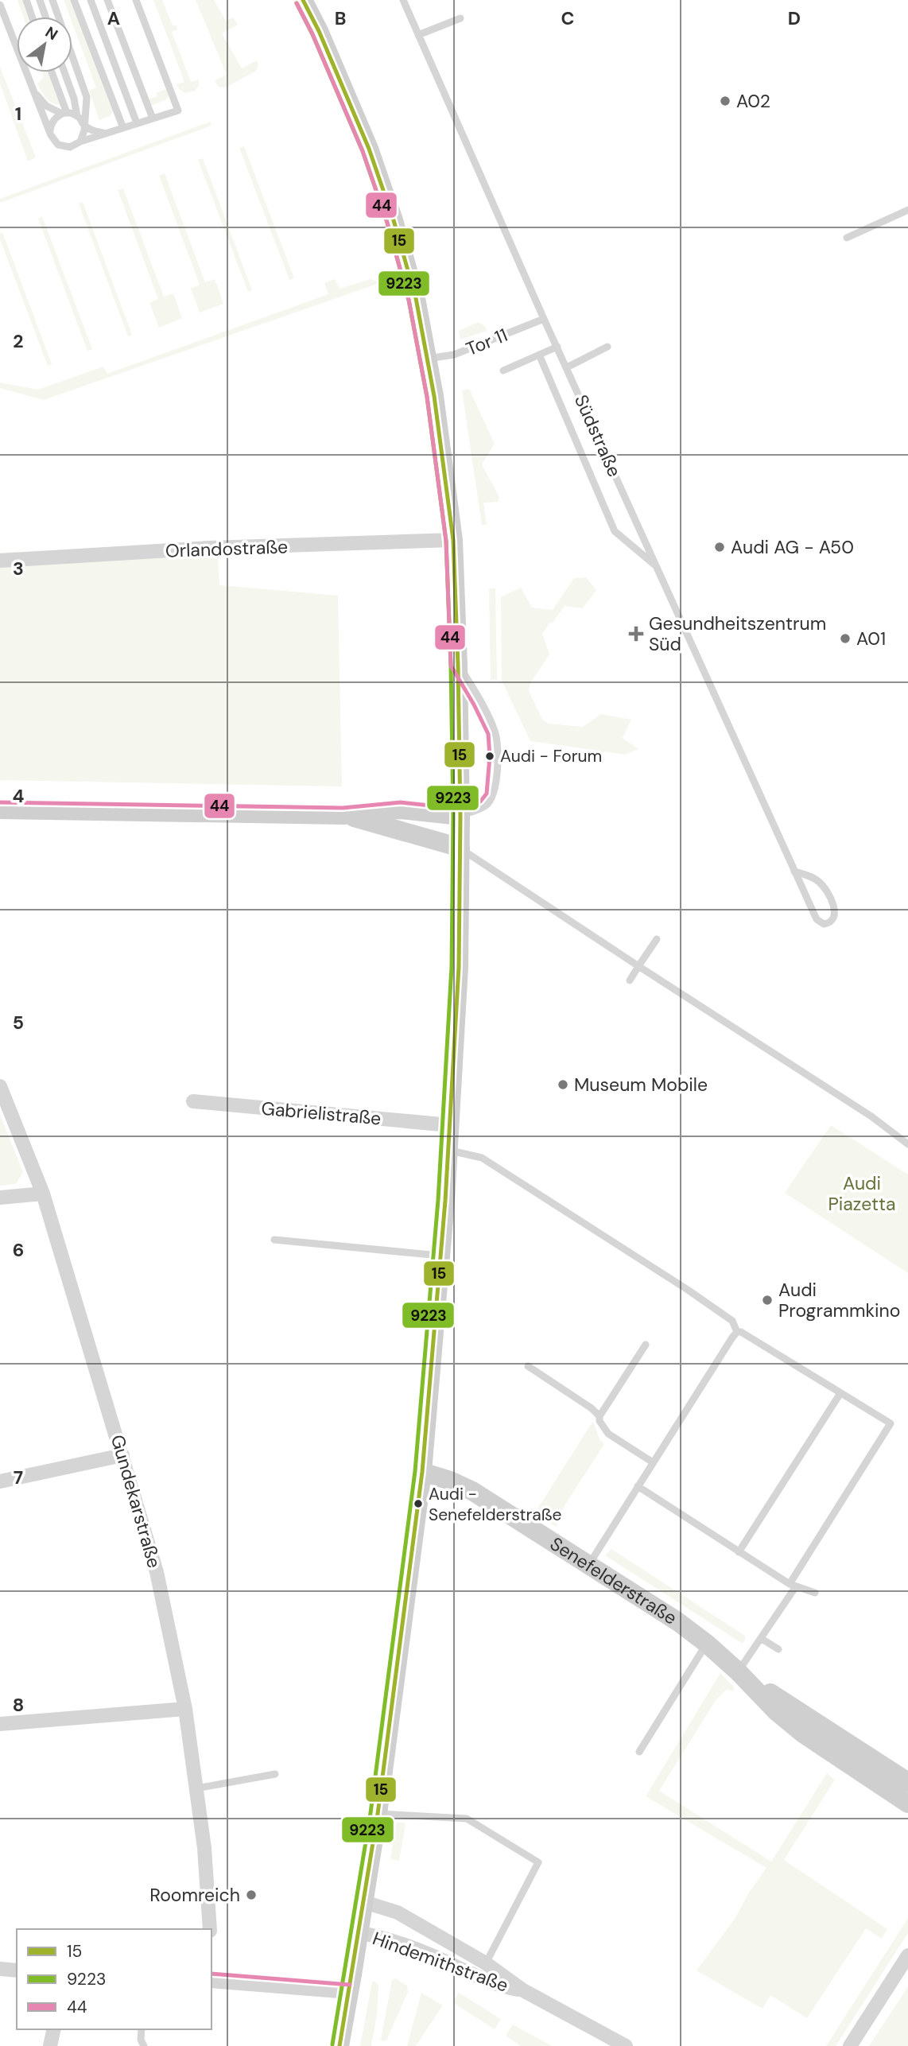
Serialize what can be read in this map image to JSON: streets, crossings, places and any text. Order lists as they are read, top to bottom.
{
  "streets": {
    "main road": ["Senefelderstraße"],
    "street": [
      "Orlandostraße",
      "Gabrielistraße",
      "Gundekarstraße",
      "Hindemithstraße"
    ],
    "lane": ["Tor 11", "Südstraße"]
  },
  "crossings": [
    ["Tor 11", "Südstraße"]
  ],
  "parks": ["Audi Piazetta"],
  "places": {
    "other": [
      "A02",
      "Audi AG - A50",
      "A01",
      "Audi - Forum",
      "Museum Mobile",
      "Audi Programmkino",
      "Audi - Senefelderstraße",
      "Roomreich"
    ],
    "health": ["Gesundheitszentrum Süd"]
  },
  "lines": ["transit line 15", "transit line 9223", "transit line 44"],
  "legend": ["15", "9223", "44"],
  "north": "top right",
  "grid": {
    "columns": [
      "A",
      "B",
      "C",
      "D"
    ],
    "rows": [
      "1",
      "2",
      "3",
      "4",
      "5",
      "6",
      "7",
      "8"
    ]
  }
}
